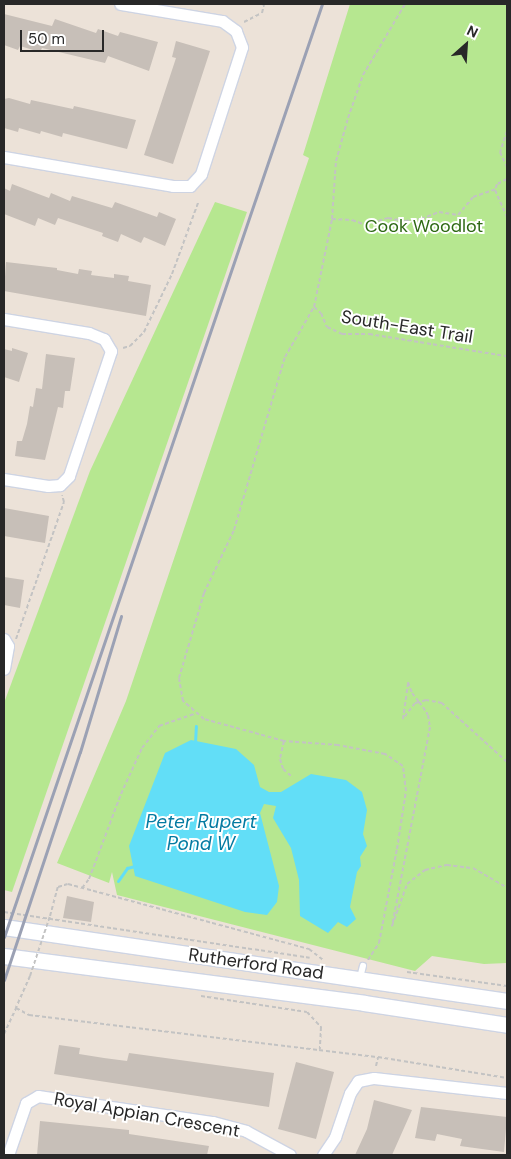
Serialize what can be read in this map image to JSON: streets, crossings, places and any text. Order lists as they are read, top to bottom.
{
  "streets": {
    "main road": ["Rutherford Road"],
    "street": ["Royal Appian Crescent"],
    "path": ["South-East Trail"]
  },
  "water": ["Peter Rupert Pond W"],
  "parks": ["Cook Woodlot"],
  "scale_bar": "50 m",
  "north": "top right"
}
